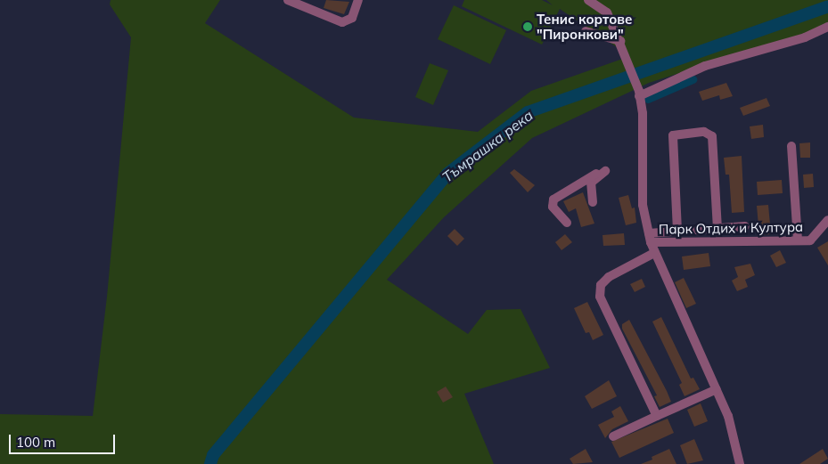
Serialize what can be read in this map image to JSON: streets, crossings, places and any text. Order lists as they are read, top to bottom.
{
  "streets": {
    "street": ["Парк Отдих и Култура"]
  },
  "water": ["Тъмрашка река"],
  "places": ["Тенис кортове \"Пиронкови\""],
  "scale_bar": "100 m"
}
